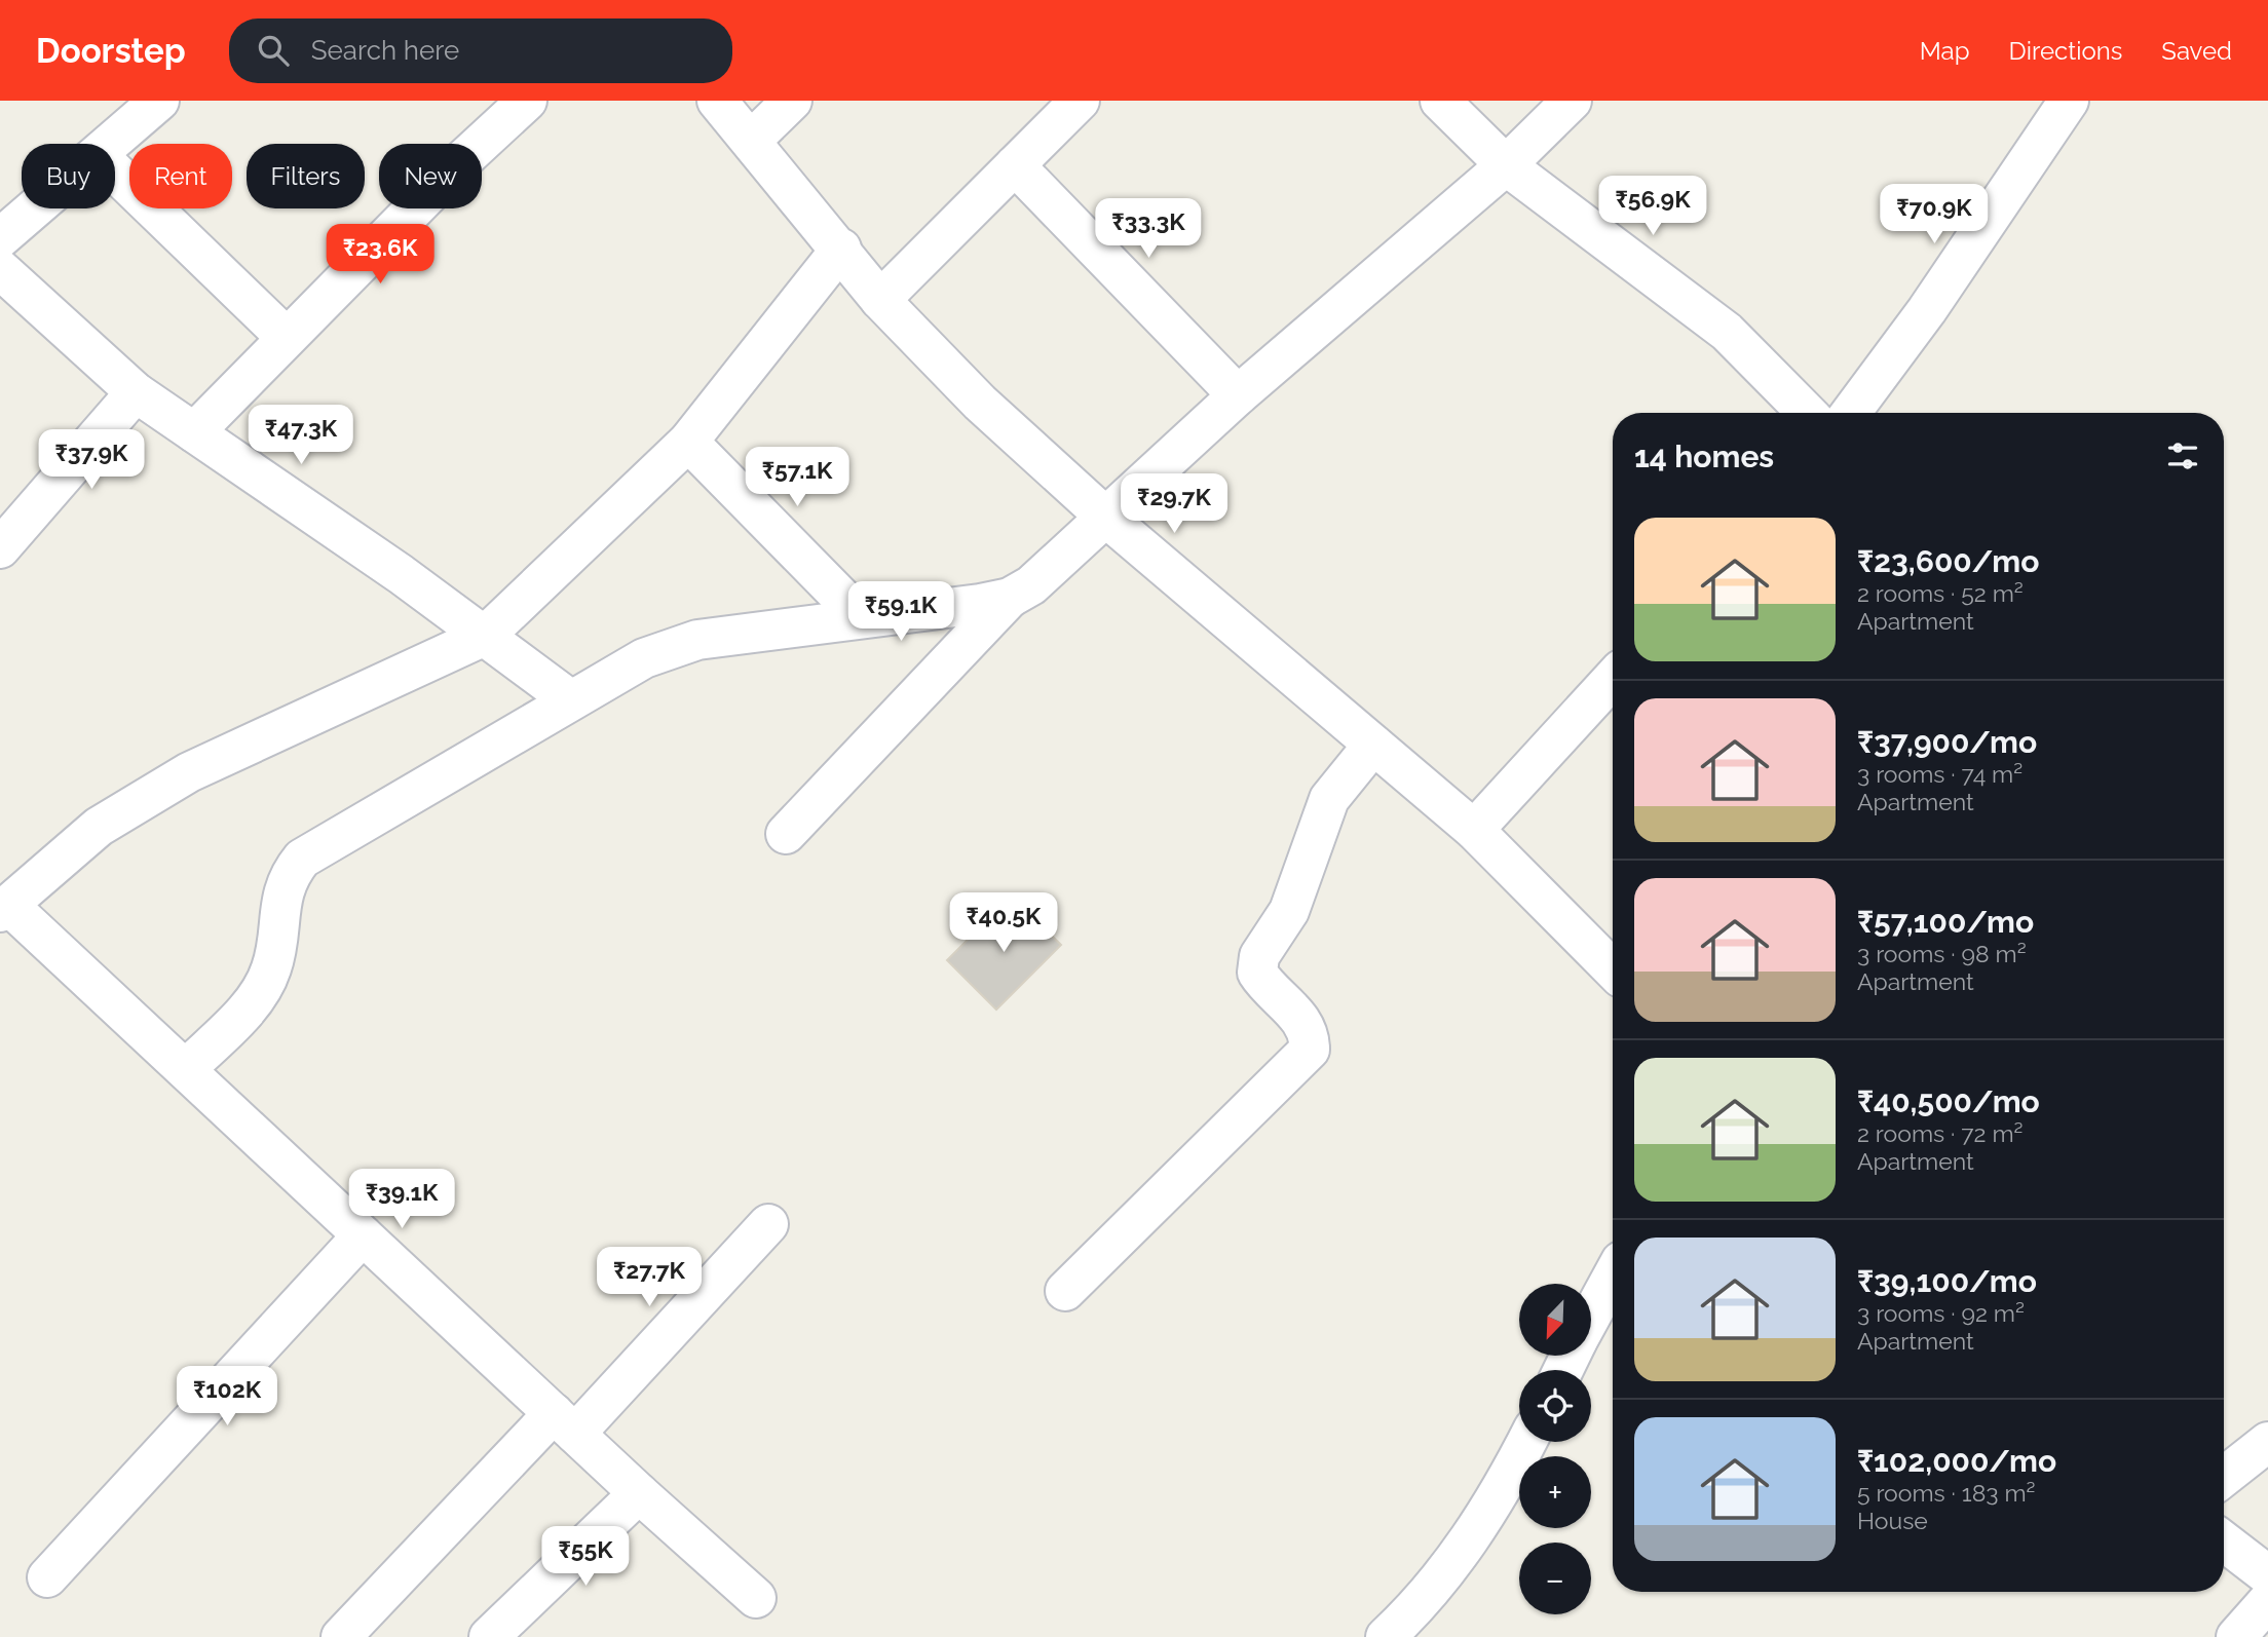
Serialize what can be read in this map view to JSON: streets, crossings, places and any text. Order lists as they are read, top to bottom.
{
  "north": "bottom left",
  "page": {
    "header": "Doorstep",
    "search": "Search here",
    "nav": ["Map", "Directions", "Saved"],
    "chip": [
      "Buy",
      "Rent",
      "Filters",
      "New"
    ],
    "price": [
      "₹56.9K",
      "₹70.9K",
      "₹33.3K",
      "₹23.6K",
      "₹47.3K",
      "₹37.9K",
      "₹57.1K",
      "₹29.7K",
      "₹59.1K",
      "₹40.5K",
      "₹39.1K",
      "₹27.7K",
      "₹102K",
      "₹55K"
    ],
    "heading": "14 homes",
    "list": [
      {
        "name": "₹23,600/mo",
        "note": "2 rooms · 52 m² · Apartment"
      },
      {
        "name": "₹37,900/mo",
        "note": "3 rooms · 74 m² · Apartment"
      },
      {
        "name": "₹57,100/mo",
        "note": "3 rooms · 98 m² · Apartment"
      },
      {
        "name": "₹40,500/mo",
        "note": "2 rooms · 72 m² · Apartment"
      },
      {
        "name": "₹39,100/mo",
        "note": "3 rooms · 92 m² · Apartment"
      },
      {
        "name": "₹102,000/mo",
        "note": "5 rooms · 183 m² · House"
      }
    ],
    "map_buttons": ["+", "−"]
  }
}
